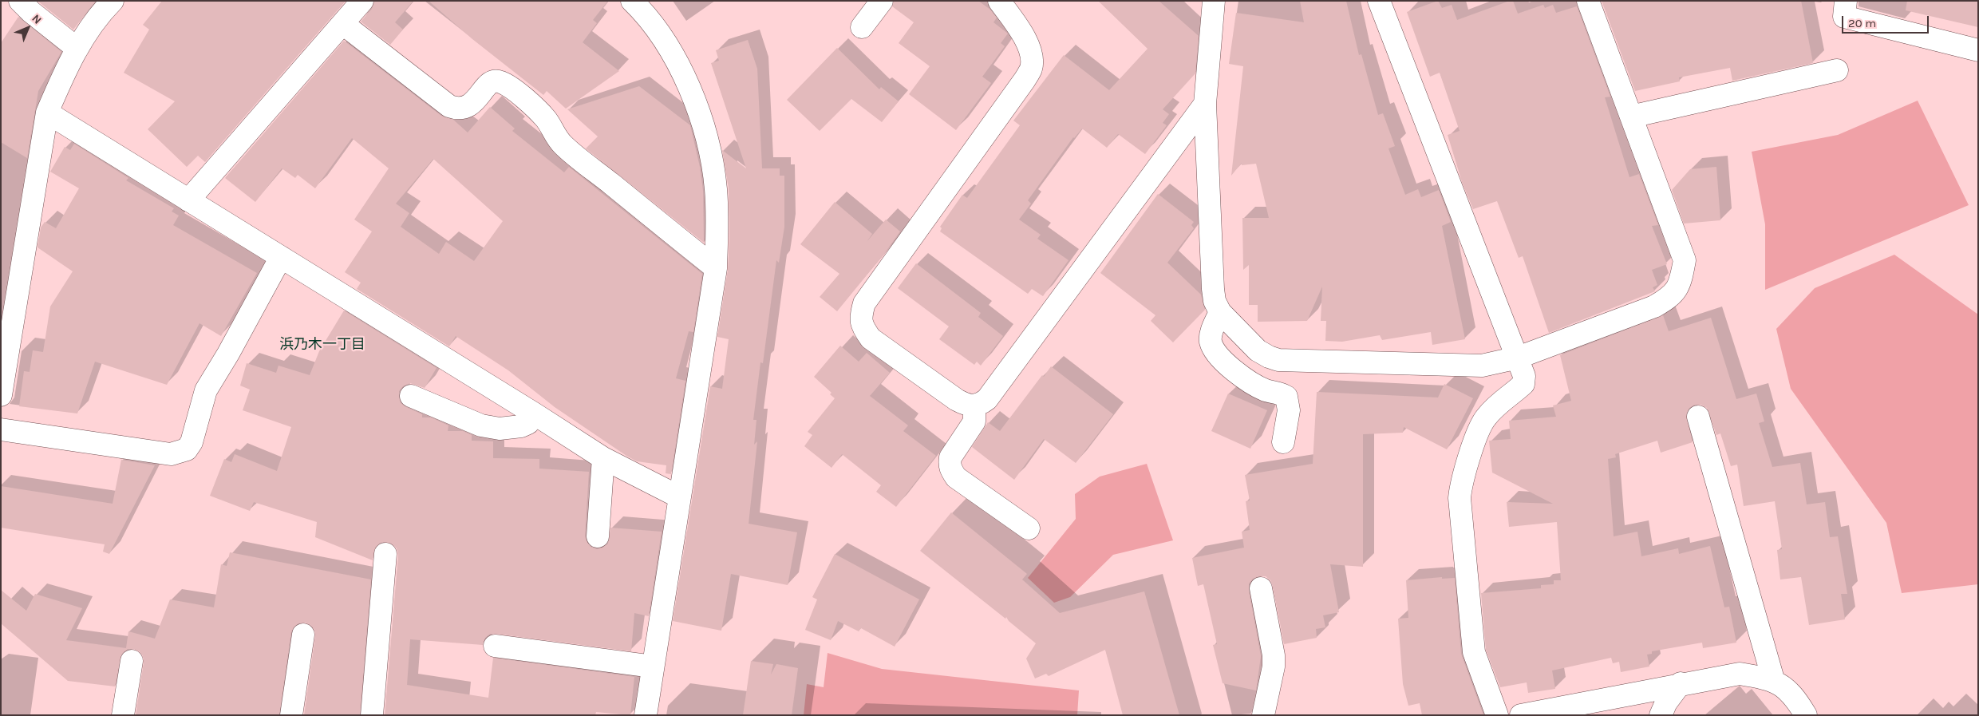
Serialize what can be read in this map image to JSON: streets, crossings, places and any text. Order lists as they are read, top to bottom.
{
  "districts": ["浜乃木一丁目"],
  "scale_bar": "20 m",
  "north": "top right"
}
